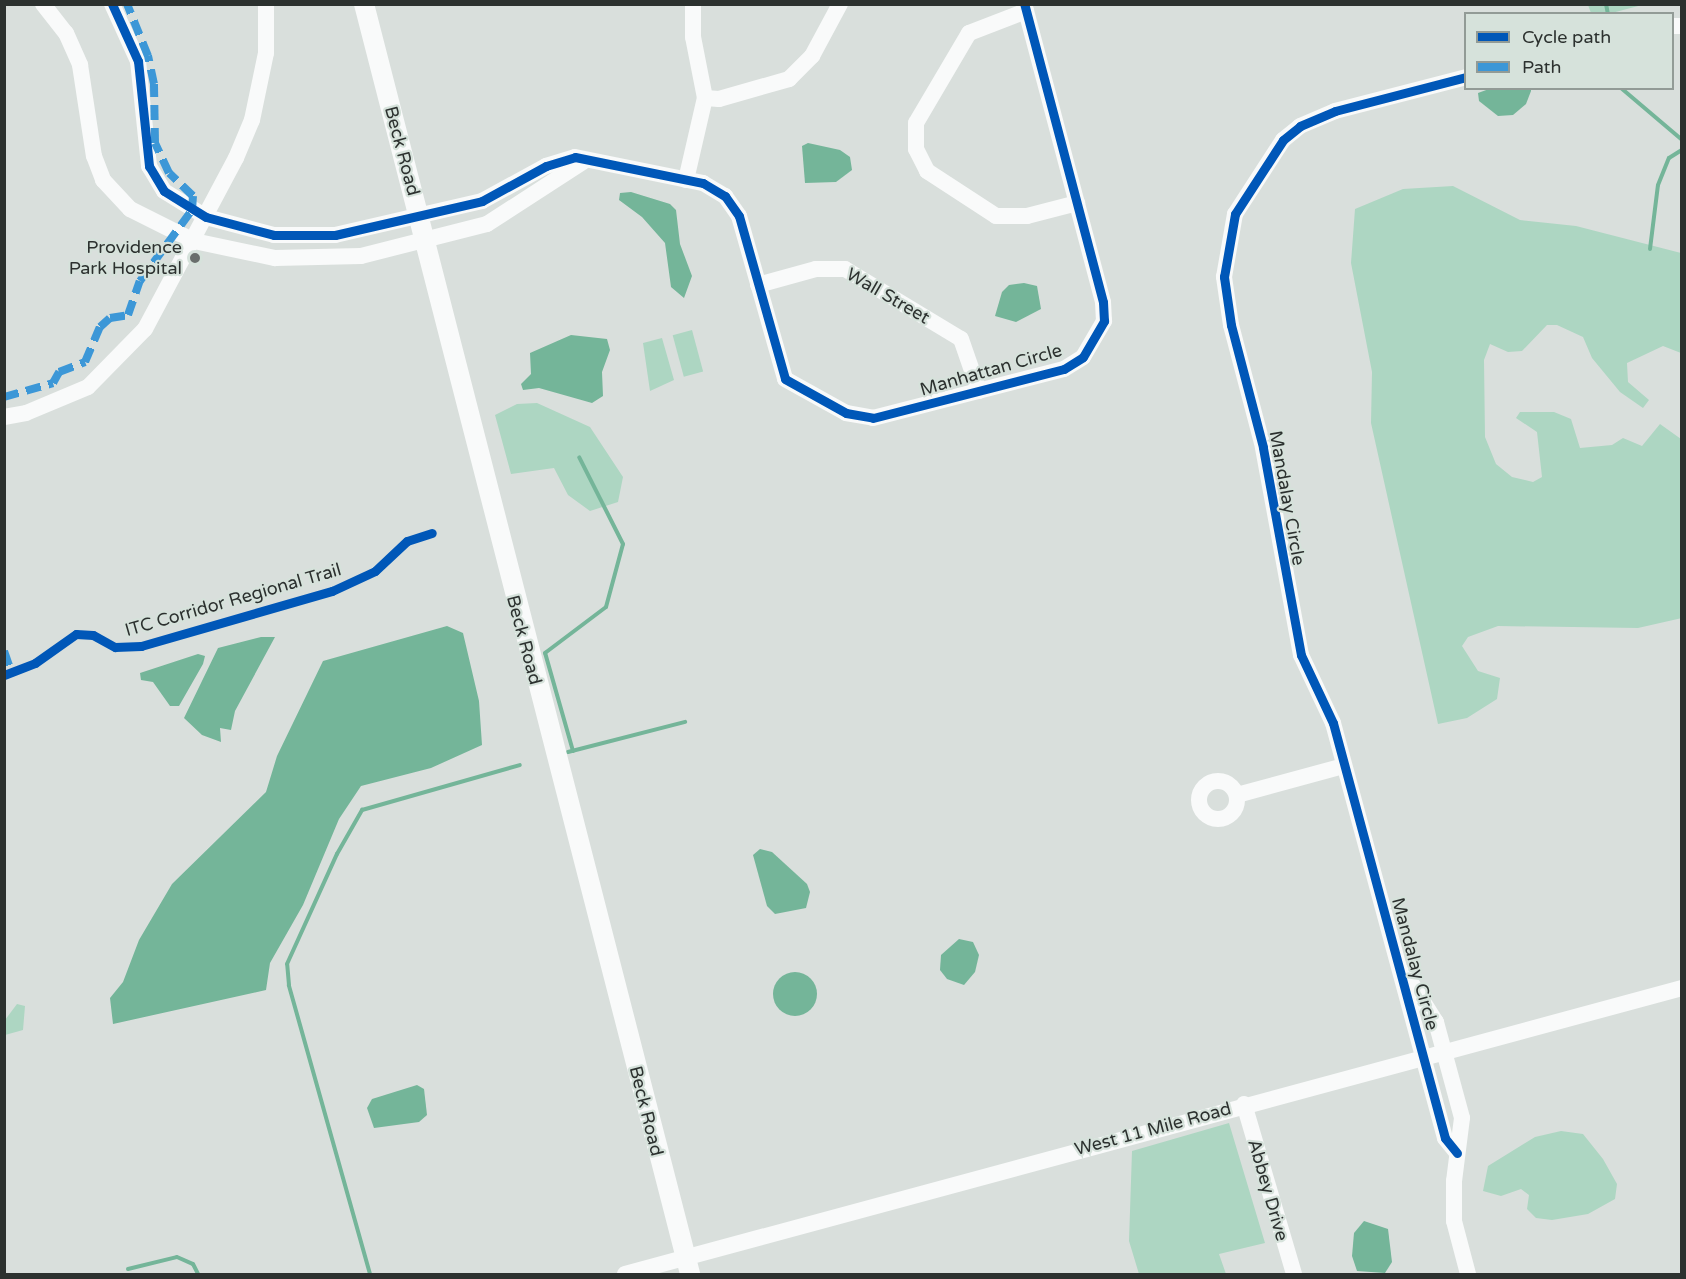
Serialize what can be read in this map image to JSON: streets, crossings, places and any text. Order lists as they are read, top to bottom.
{
  "streets": {
    "main road": ["Beck Road"],
    "street": [
      "Wall Street",
      "Manhattan Circle",
      "Mandalay Circle",
      "West 11 Mile Road",
      "Abbey Drive"
    ],
    "cycle path": ["ITC Corridor Regional Trail"]
  },
  "crossings": [
    ["Beck Road", "Manhattan Circle"],
    ["Beck Road", "West 11 Mile Road"],
    ["Wall Street", "Manhattan Circle"],
    ["Mandalay Circle", "West 11 Mile Road"],
    ["West 11 Mile Road", "Abbey Drive"]
  ],
  "places": ["Providence Park Hospital"],
  "legend": ["Cycle path", "Path"]
}
